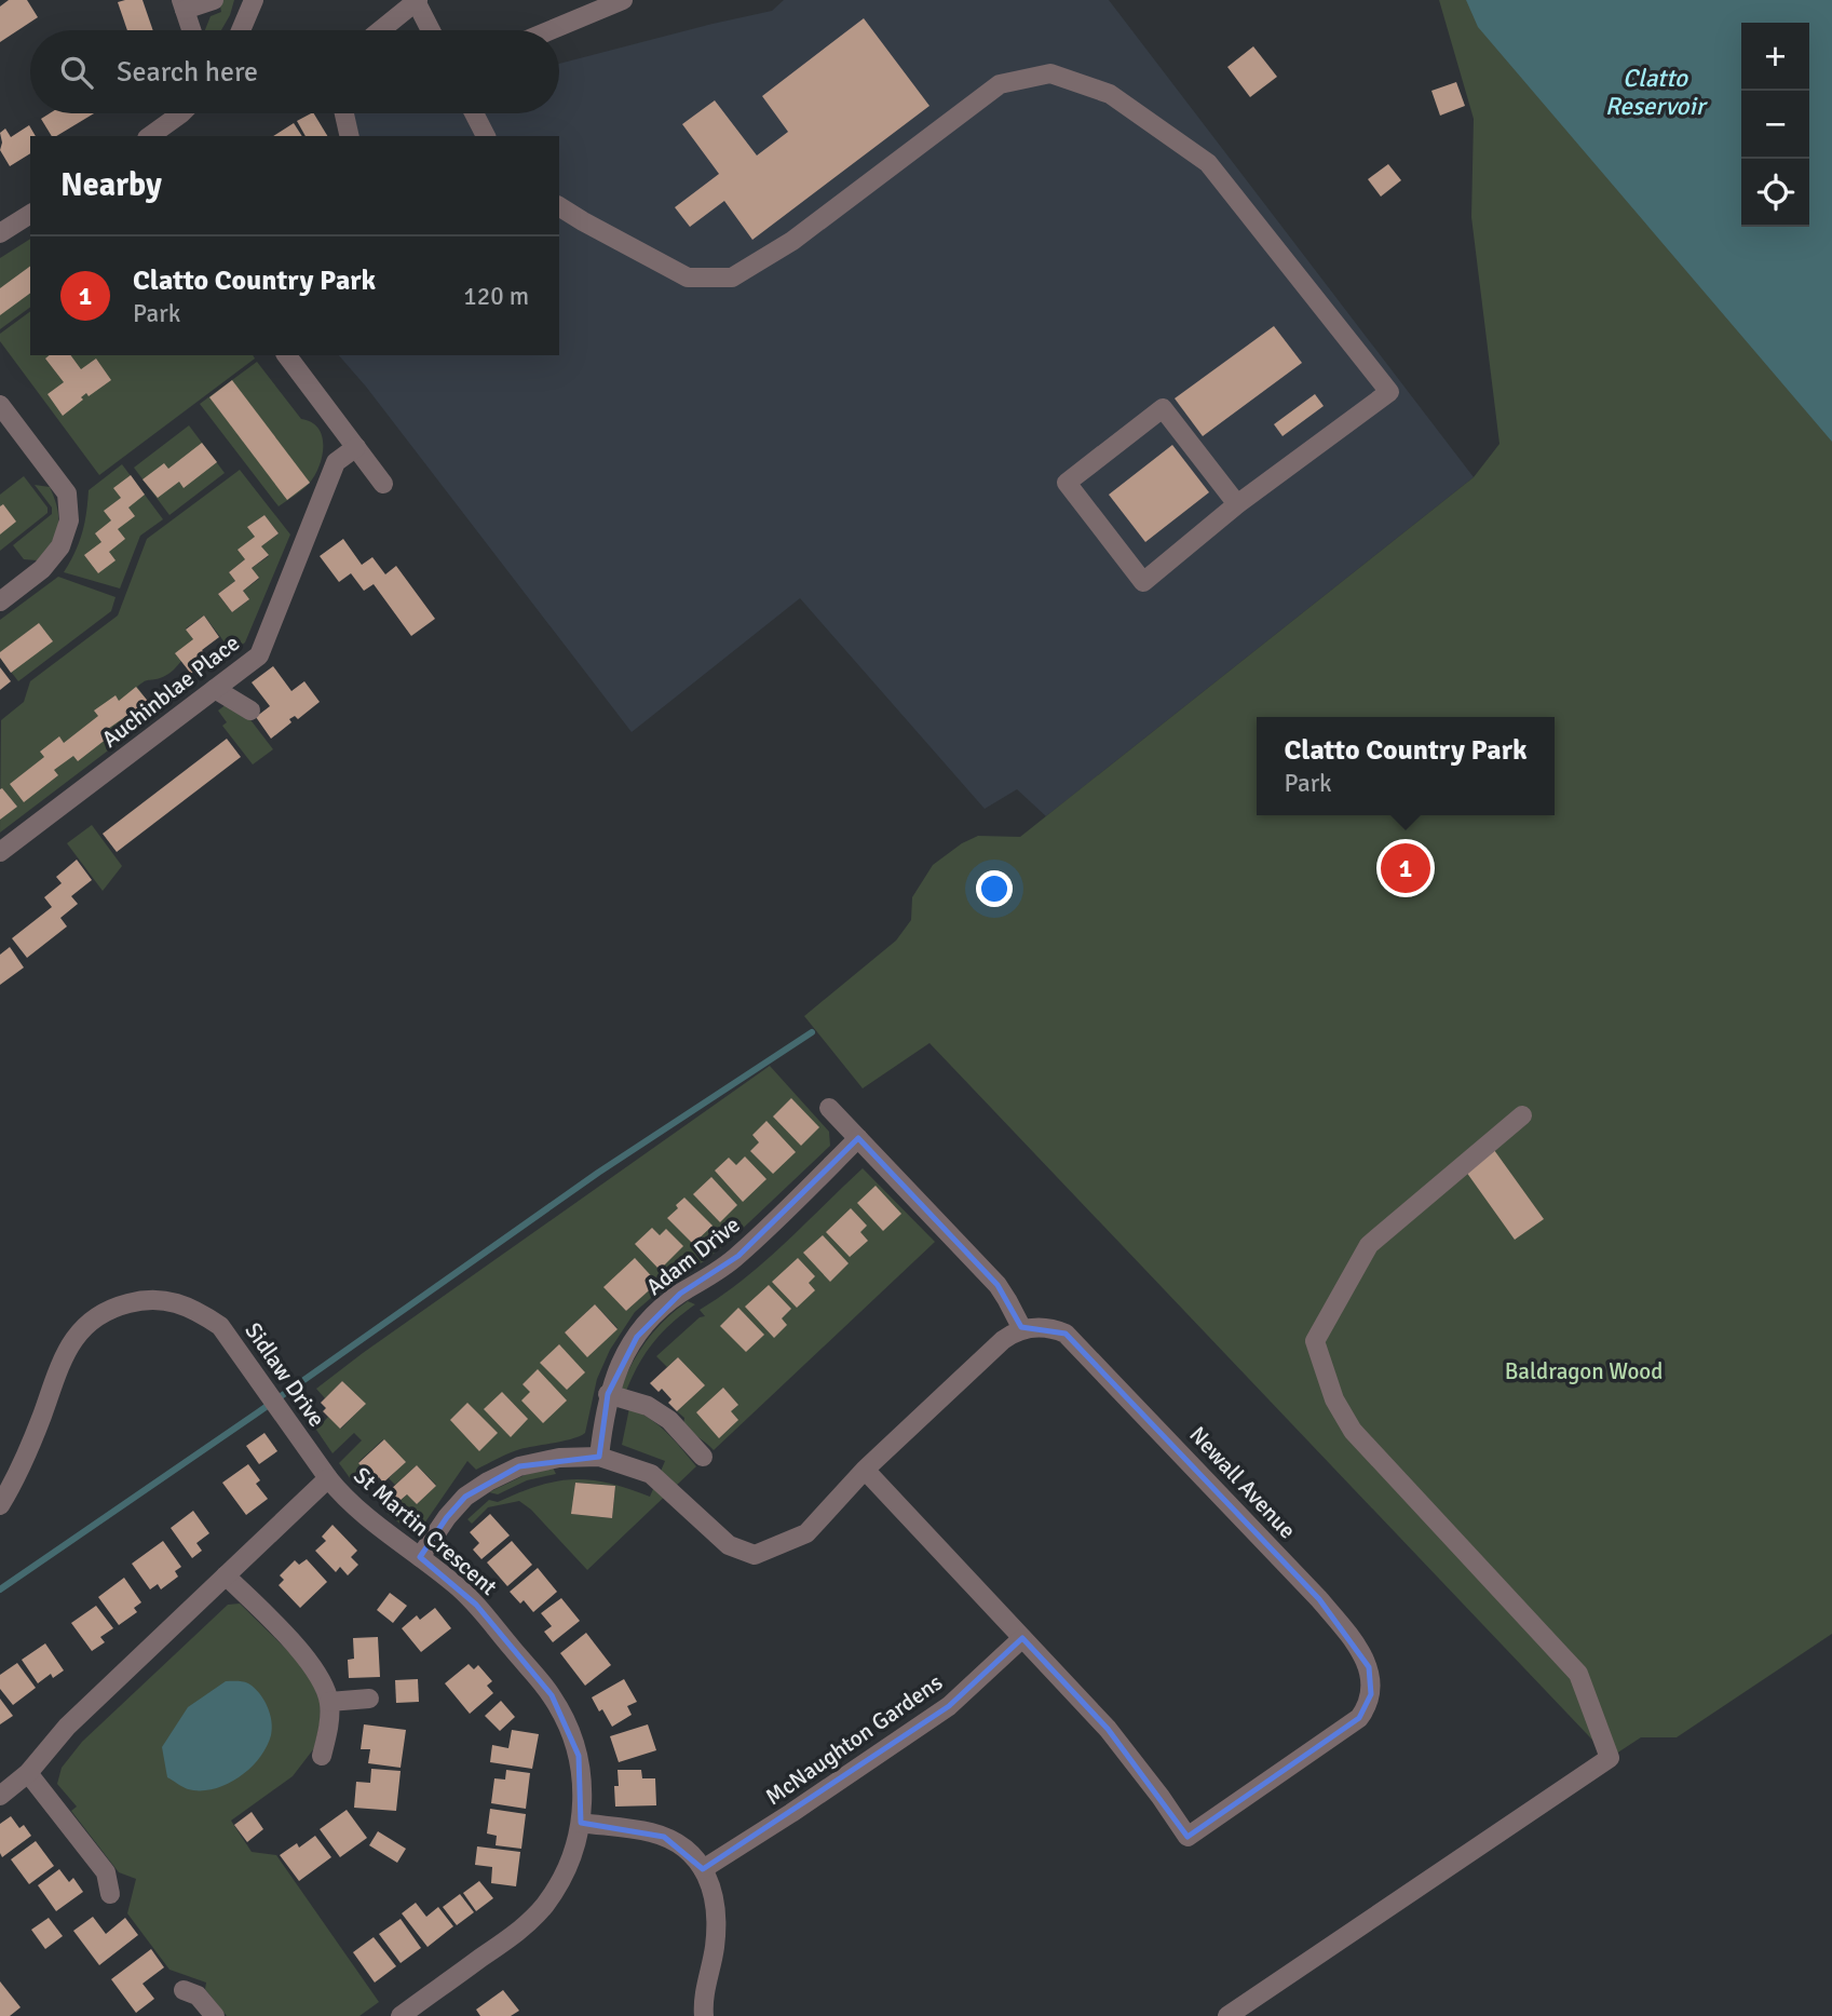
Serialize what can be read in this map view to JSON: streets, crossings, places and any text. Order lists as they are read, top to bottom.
{
  "streets": {
    "street": [
      "Auchinblae Place",
      "Adam Drive",
      "Sidlaw Drive",
      "Newall Avenue",
      "St Martin Crescent",
      "McNaughton Gardens"
    ]
  },
  "crossings": [
    ["Sidlaw Drive", "St Martin Crescent"],
    ["Newall Avenue", "McNaughton Gardens"]
  ],
  "water": ["Clatto Reservoir"],
  "parks": ["Baldragon Wood"],
  "page": {
    "map_buttons": ["+", "−"],
    "search": "Search here",
    "heading": "Nearby",
    "list": [
      {
        "mark": "1",
        "name": "Clatto Country Park",
        "note": "Park",
        "value": "120 m"
      }
    ],
    "popup": ["Clatto Country Park", "Park"],
    "pins": "1"
  }
}
